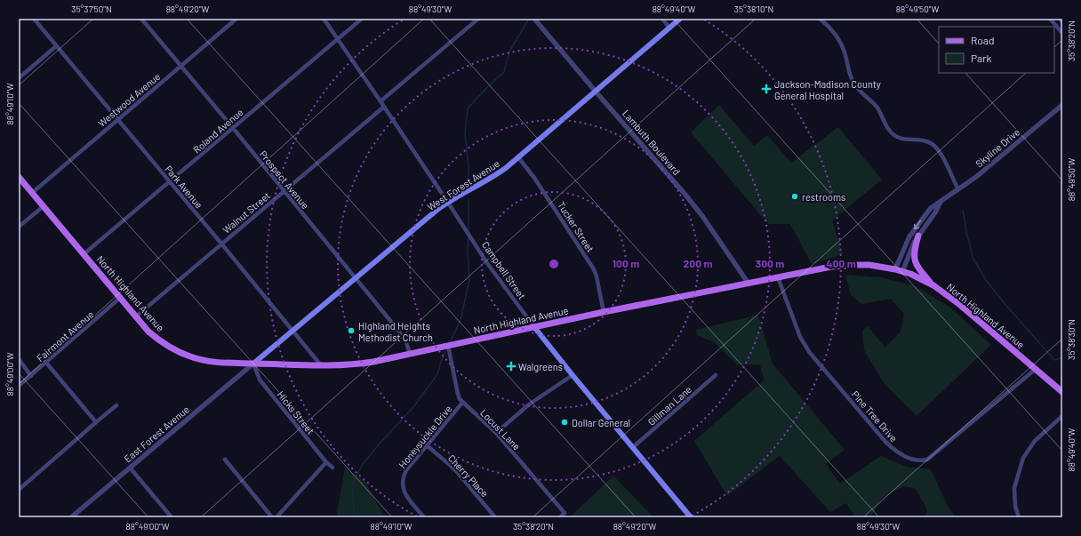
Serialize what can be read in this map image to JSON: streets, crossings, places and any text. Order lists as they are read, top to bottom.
{
  "streets": {
    "main road": ["West Forest Avenue", "Campbell Street", "North Highland Avenue"],
    "street": [
      "Westwood Avenue",
      "Roland Avenue",
      "Lambuth Boulevard",
      "Skyline Drive",
      "Prospect Avenue",
      "Park Avenue",
      "Walnut Street",
      "Tucker Street",
      "Fairmont Avenue",
      "Gillman Lane",
      "Hicks Street",
      "Pine Tree Drive",
      "Locust Lane",
      "East Forest Avenue",
      "Honeysuckle Drive",
      "Cherry Place"
    ]
  },
  "crossings": [
    ["Westwood Avenue", "Prospect Avenue"],
    ["Westwood Avenue", "Park Avenue"],
    ["Westwood Avenue", "North Highland Avenue"],
    ["Roland Avenue", "Prospect Avenue"],
    ["Roland Avenue", "Park Avenue"],
    ["Roland Avenue", "Campbell Street"],
    ["Roland Avenue", "North Highland Avenue"],
    ["Lambuth Boulevard", "West Forest Avenue"],
    ["Lambuth Boulevard", "North Highland Avenue"],
    ["Skyline Drive", "North Highland Avenue"],
    ["Prospect Avenue", "West Forest Avenue"],
    ["Prospect Avenue", "Walnut Street"],
    ["Prospect Avenue", "North Highland Avenue"],
    ["West Forest Avenue", "Park Avenue"],
    ["West Forest Avenue", "Tucker Street"],
    ["West Forest Avenue", "Campbell Street"],
    ["West Forest Avenue", "North Highland Avenue"],
    ["West Forest Avenue", "Hicks Street"],
    ["West Forest Avenue", "East Forest Avenue"],
    ["Park Avenue", "Walnut Street"],
    ["Park Avenue", "North Highland Avenue"],
    ["Walnut Street", "Campbell Street"],
    ["Walnut Street", "North Highland Avenue"],
    ["Tucker Street", "North Highland Avenue"],
    ["Campbell Street", "North Highland Avenue"],
    ["Campbell Street", "Gillman Lane"],
    ["North Highland Avenue", "Fairmont Avenue"],
    ["North Highland Avenue", "Hicks Street"],
    ["North Highland Avenue", "Pine Tree Drive"],
    ["North Highland Avenue", "Locust Lane"],
    ["North Highland Avenue", "East Forest Avenue"],
    ["Hicks Street", "East Forest Avenue"],
    ["Locust Lane", "Honeysuckle Drive"],
    ["Honeysuckle Drive", "Cherry Place"]
  ],
  "places": {
    "health": ["Jackson-Madison County General Hospital", "Walgreens"],
    "other": ["restrooms", "Highland Heights Methodist Church", "Dollar General"]
  },
  "legend": ["Road", "Park"],
  "coordinates": [
    "35°37'50\"N",
    "88°49'20\"W",
    "88°49'30\"W",
    "88°49'40\"W",
    "35°38'10\"N",
    "88°49'50\"W",
    "35°38'20\"N",
    "88°49'10\"W",
    "35°38'30\"N",
    "88°49'00\"W"
  ],
  "rings": [
    "100 m",
    "200 m",
    "300 m",
    "400 m"
  ]
}
